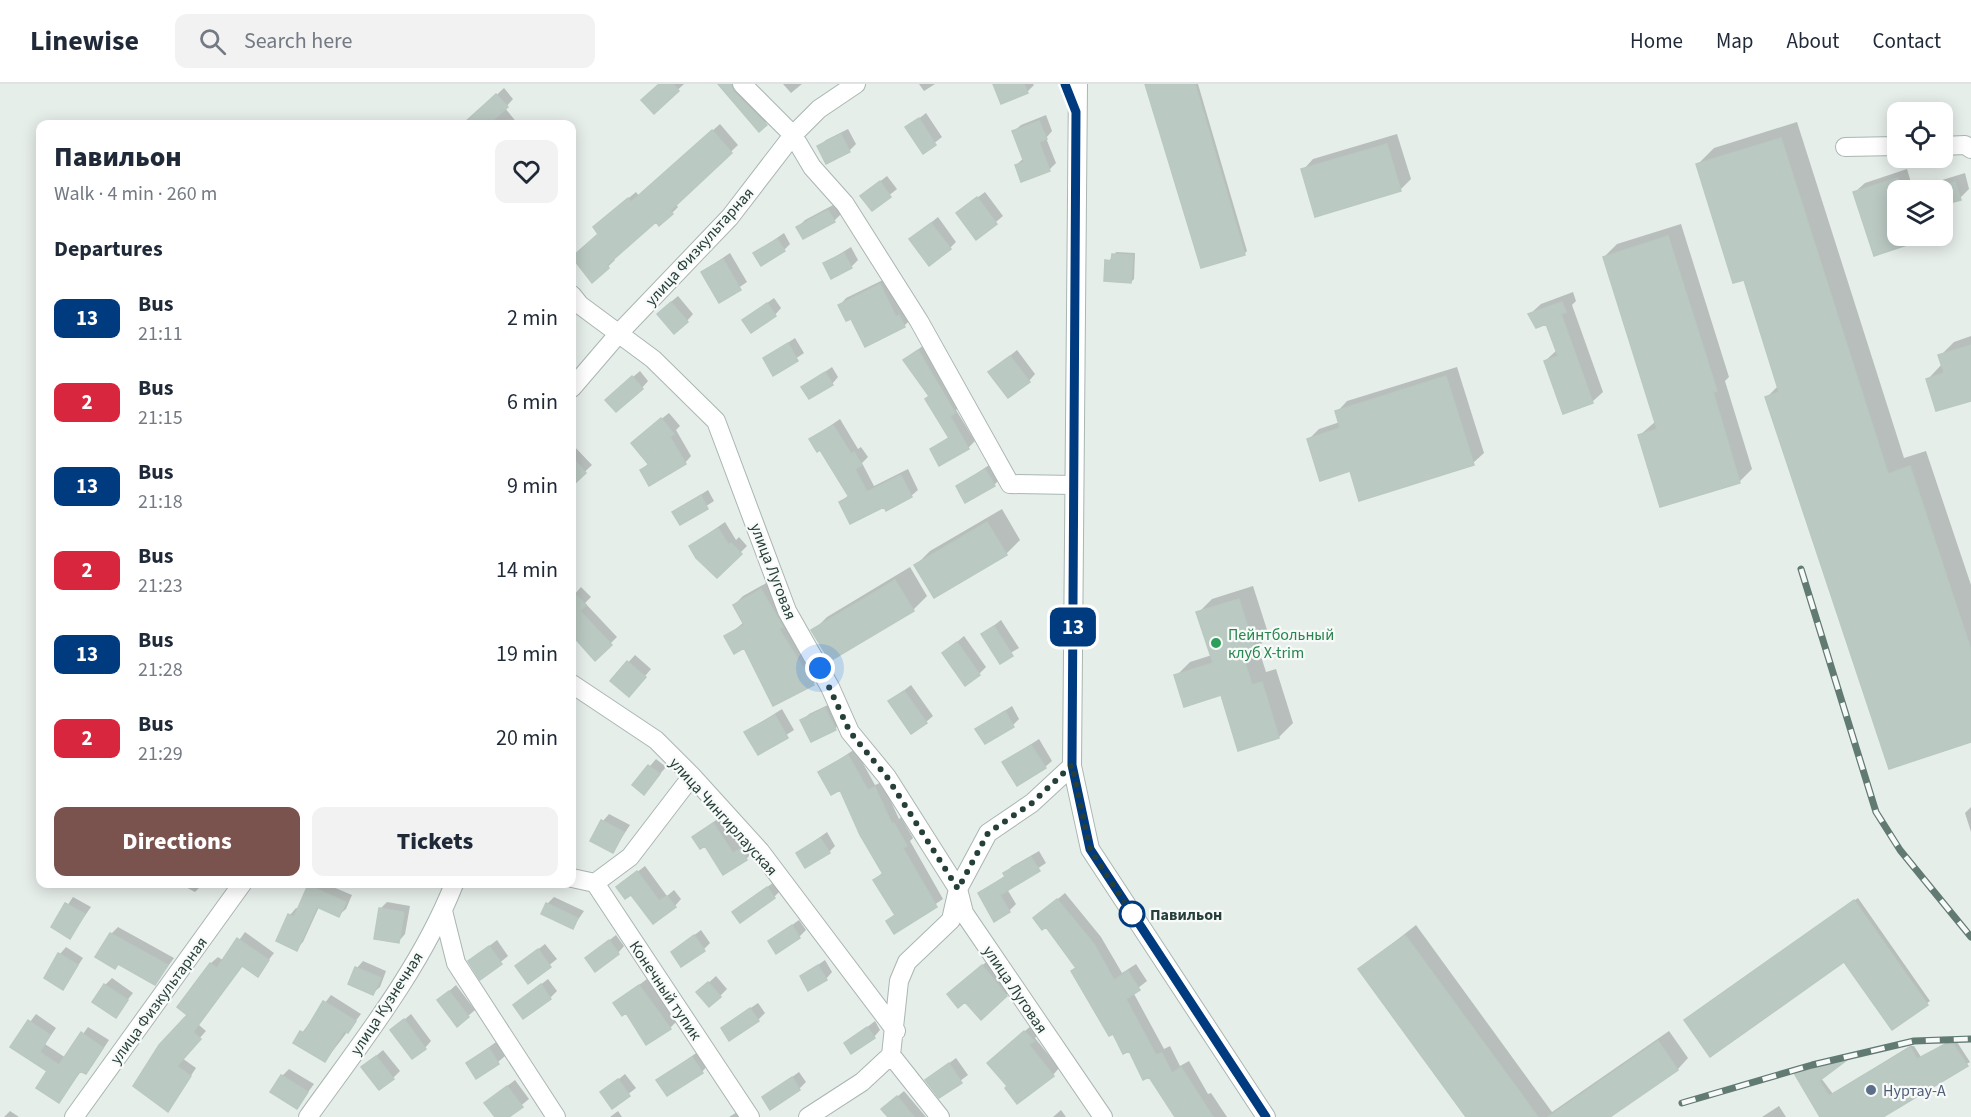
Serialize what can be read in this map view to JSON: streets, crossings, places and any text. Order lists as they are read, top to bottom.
{
  "streets": {
    "street": [
      "улица Физкультарная",
      "улица Луговая",
      "улица Чингирлауская",
      "Конечный тупик",
      "улица Кузнечная"
    ]
  },
  "crossings": [
    ["улица Физкультарная", "улица Луговая"]
  ],
  "places": ["Пейнтбольный клуб X-trim", "Павильон", "Нуртау-А"],
  "lines": ["bus line 13"],
  "page": {
    "header": "Linewise",
    "search": "Search here",
    "nav": [
      "Home",
      "Map",
      "About",
      "Contact"
    ],
    "on_map": "13",
    "heading": [
      ["Павильон", "Walk · 4 min · 260 m"],
      "Departures"
    ],
    "list": [
      {
        "mark": "13",
        "name": "Bus",
        "note": "21:11",
        "value": "2 min"
      },
      {
        "mark": "2",
        "name": "Bus",
        "note": "21:15",
        "value": "6 min"
      },
      {
        "mark": "13",
        "name": "Bus",
        "note": "21:18",
        "value": "9 min"
      },
      {
        "mark": "2",
        "name": "Bus",
        "note": "21:23",
        "value": "14 min"
      },
      {
        "mark": "13",
        "name": "Bus",
        "note": "21:28",
        "value": "19 min"
      },
      {
        "mark": "2",
        "name": "Bus",
        "note": "21:29",
        "value": "20 min"
      }
    ],
    "buttons": ["Directions", "Tickets"]
  }
}
